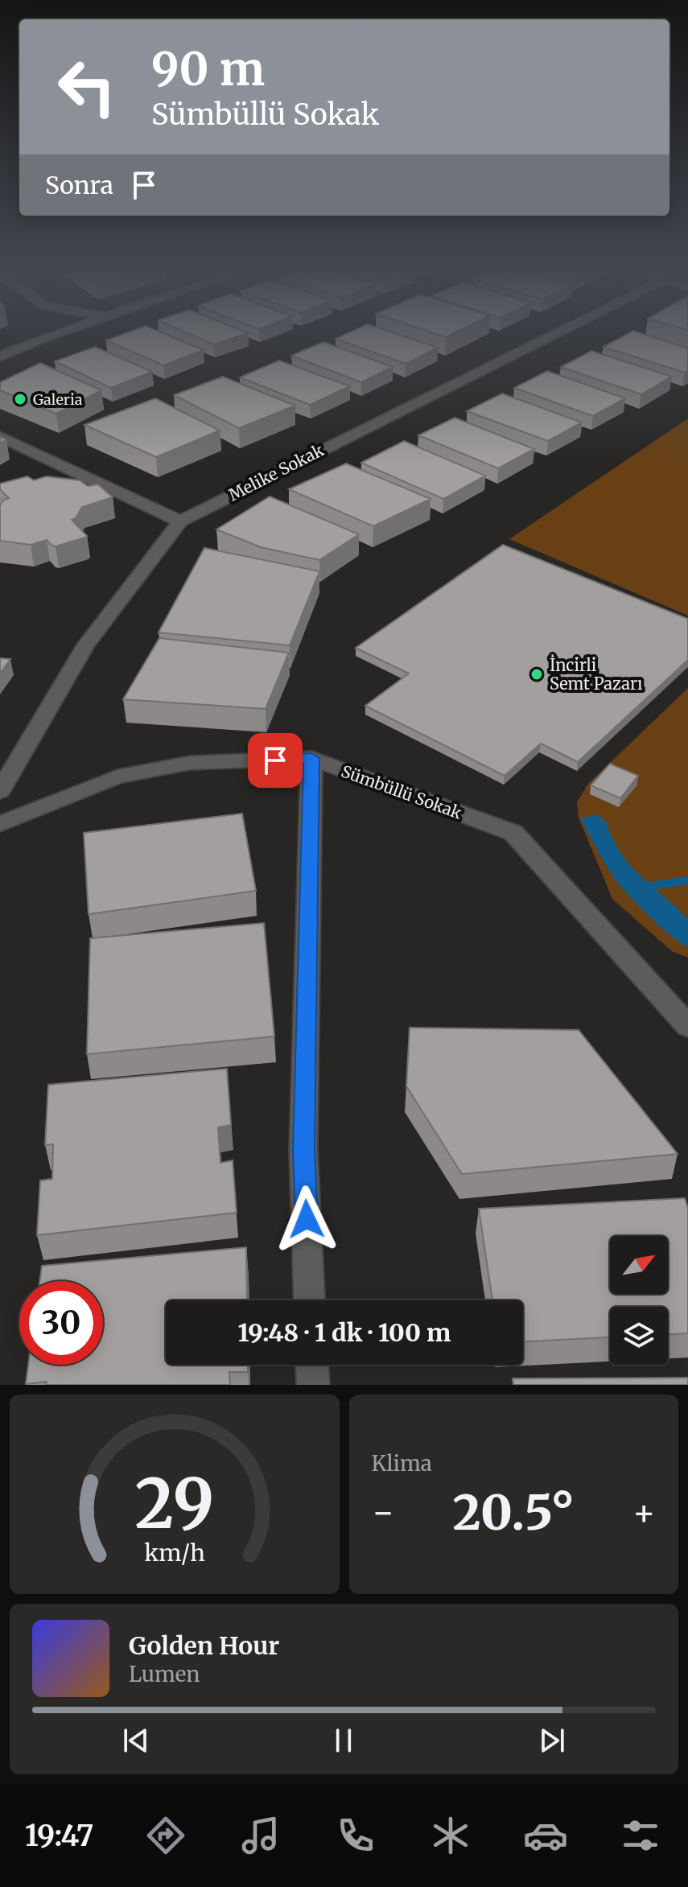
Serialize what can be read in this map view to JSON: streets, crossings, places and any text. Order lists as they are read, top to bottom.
{
  "streets": {
    "street": ["Melike Sokak", "Sümbüllü Sokak"]
  },
  "places": ["Galeria", "İncirli Semt Pazarı"],
  "north": "top right",
  "page": {
    "turn": ["90 m", "Sümbüllü Sokak"],
    "then": "Sonra",
    "limit": "30",
    "trip": "19:48 · 1 dk · 100 m",
    "tile": "Klima",
    "heat": ["−", "20.5°", "+"],
    "song": ["Golden Hour", "Lumen"],
    "tabs": "19:47",
    "gauge": ["29", "km/h"]
  }
}
